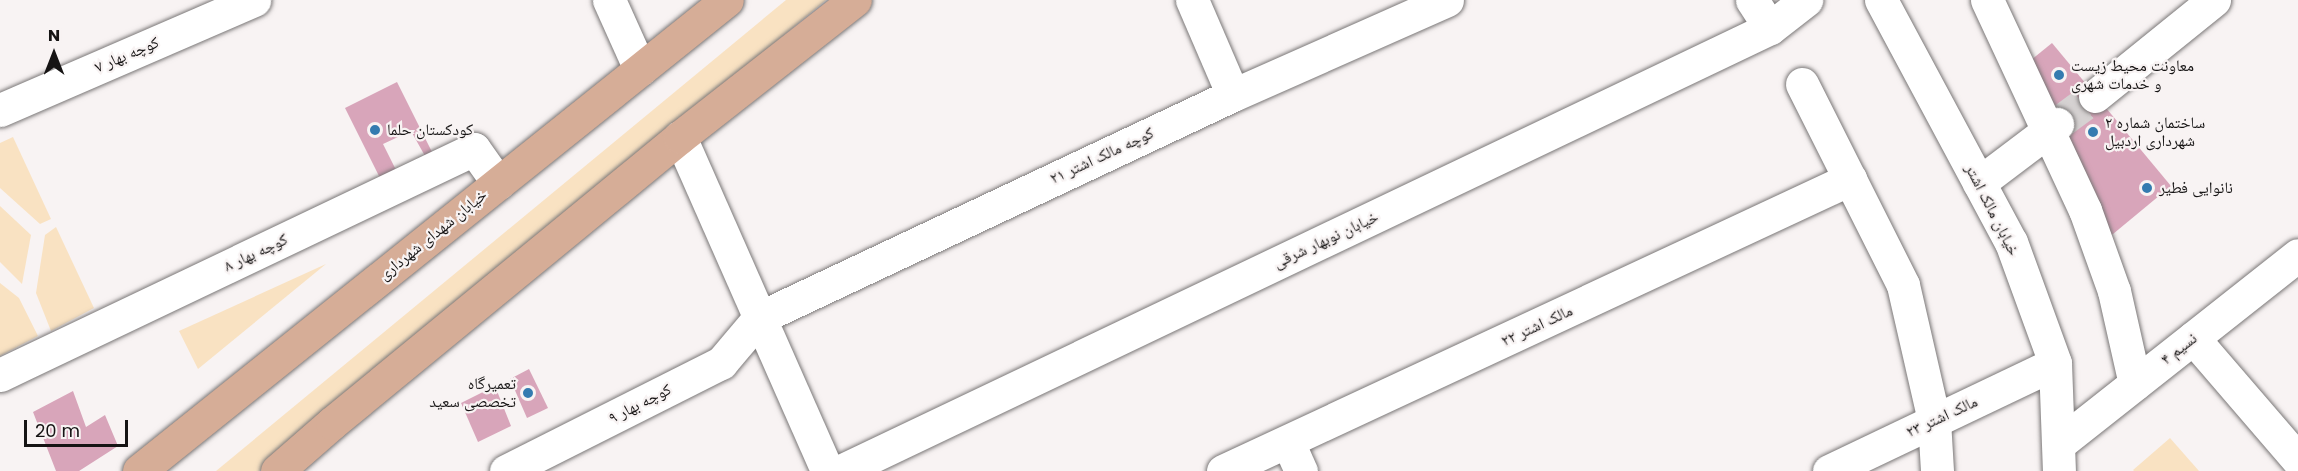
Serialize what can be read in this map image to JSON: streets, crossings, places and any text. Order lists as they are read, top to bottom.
{
  "streets": {
    "main road": ["خیابان شهدای شهرداری"],
    "street": [
      "کوچه بهار ۷",
      "کوچه مالک اشتر ۲۱",
      "خیابان مالک اشتر",
      "خیابان نوبهار شرقی",
      "کوچه بهار ۸",
      "مالک اشتر ۲۲",
      "نسیم ۴",
      "کوچه بهار ۹",
      "مالک اشتر ۲۳"
    ]
  },
  "crossings": [
    ["کوچه مالک اشتر ۲۱", "کوچه بهار ۹"],
    ["خیابان مالک اشتر", "نسیم ۴"],
    ["خیابان مالک اشتر", "مالک اشتر ۲۳"],
    ["خیابان شهدای شهرداری", "کوچه بهار ۸"]
  ],
  "places": [
    "معاونت محیط زیست و خدمات شهری",
    "کودکستان حلما",
    "ساختمان شماره ۲ شهرداری اردبیل",
    "نانوایی فطیر",
    "تعمیرگاه تخصصی سعید"
  ],
  "scale_bar": "20 m",
  "north": "top"
}
